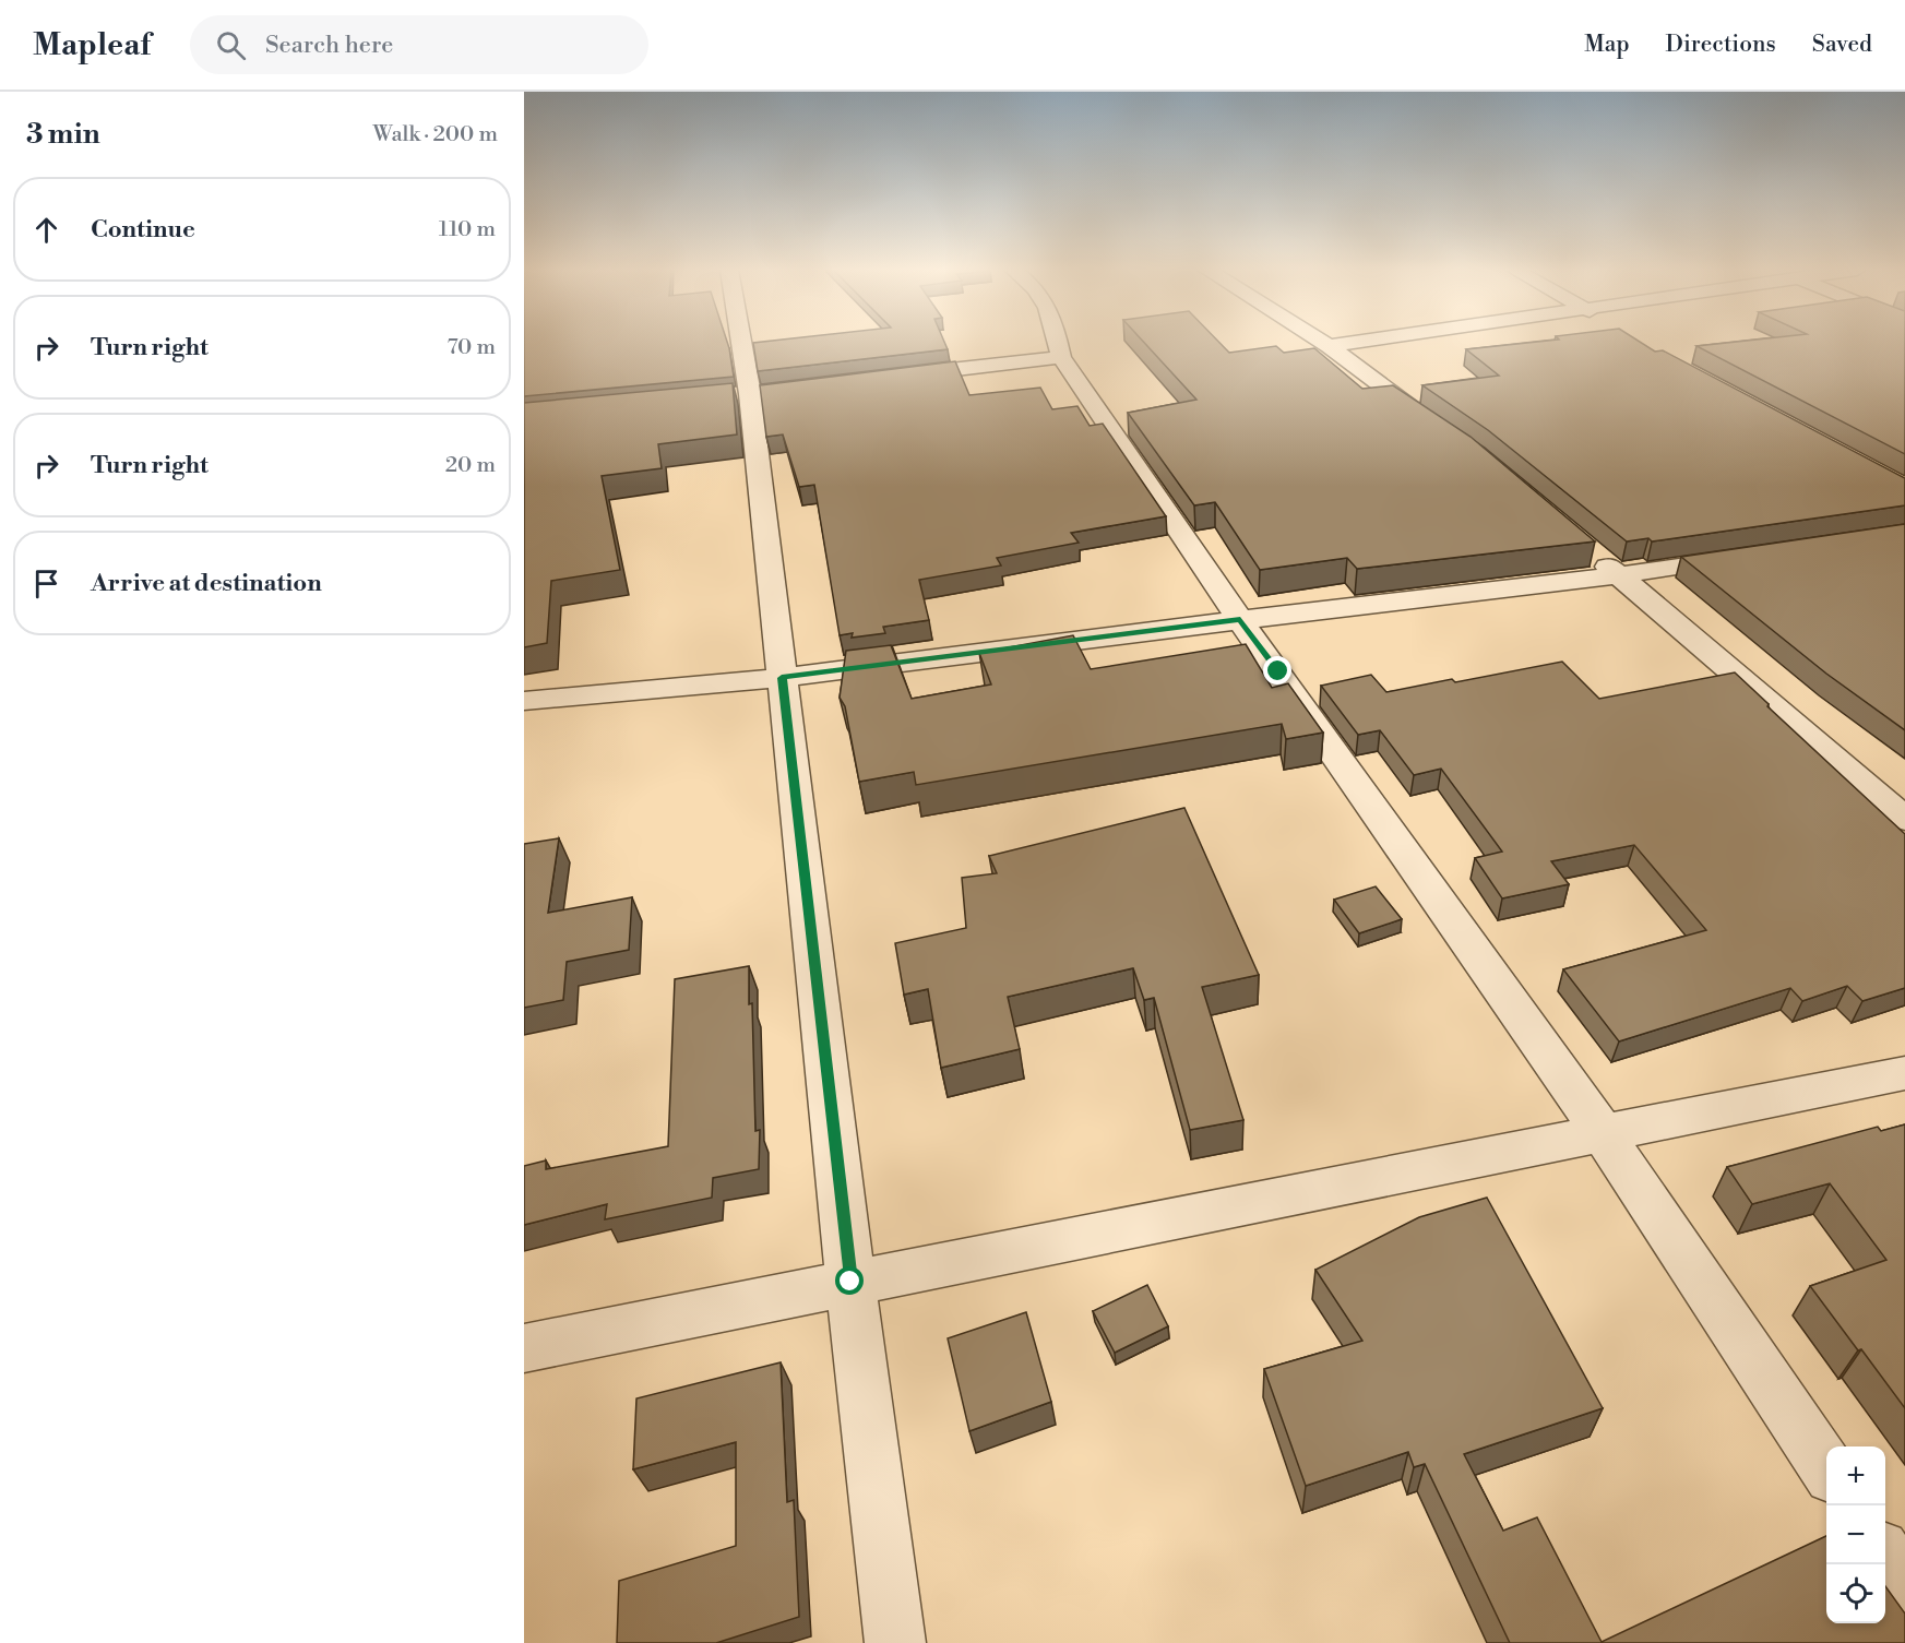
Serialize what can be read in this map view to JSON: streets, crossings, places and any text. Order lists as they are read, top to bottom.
{
  "page": {
    "header": "Mapleaf",
    "search": "Search here",
    "nav": ["Map", "Directions", "Saved"],
    "heading": ["3 min", "Walk · 200 m"],
    "list": [
      ["Continue", "110 m"],
      ["Turn right", "70 m"],
      ["Turn right", "20 m"],
      "Arrive at destination"
    ],
    "map_buttons": ["+", "−"]
  }
}
